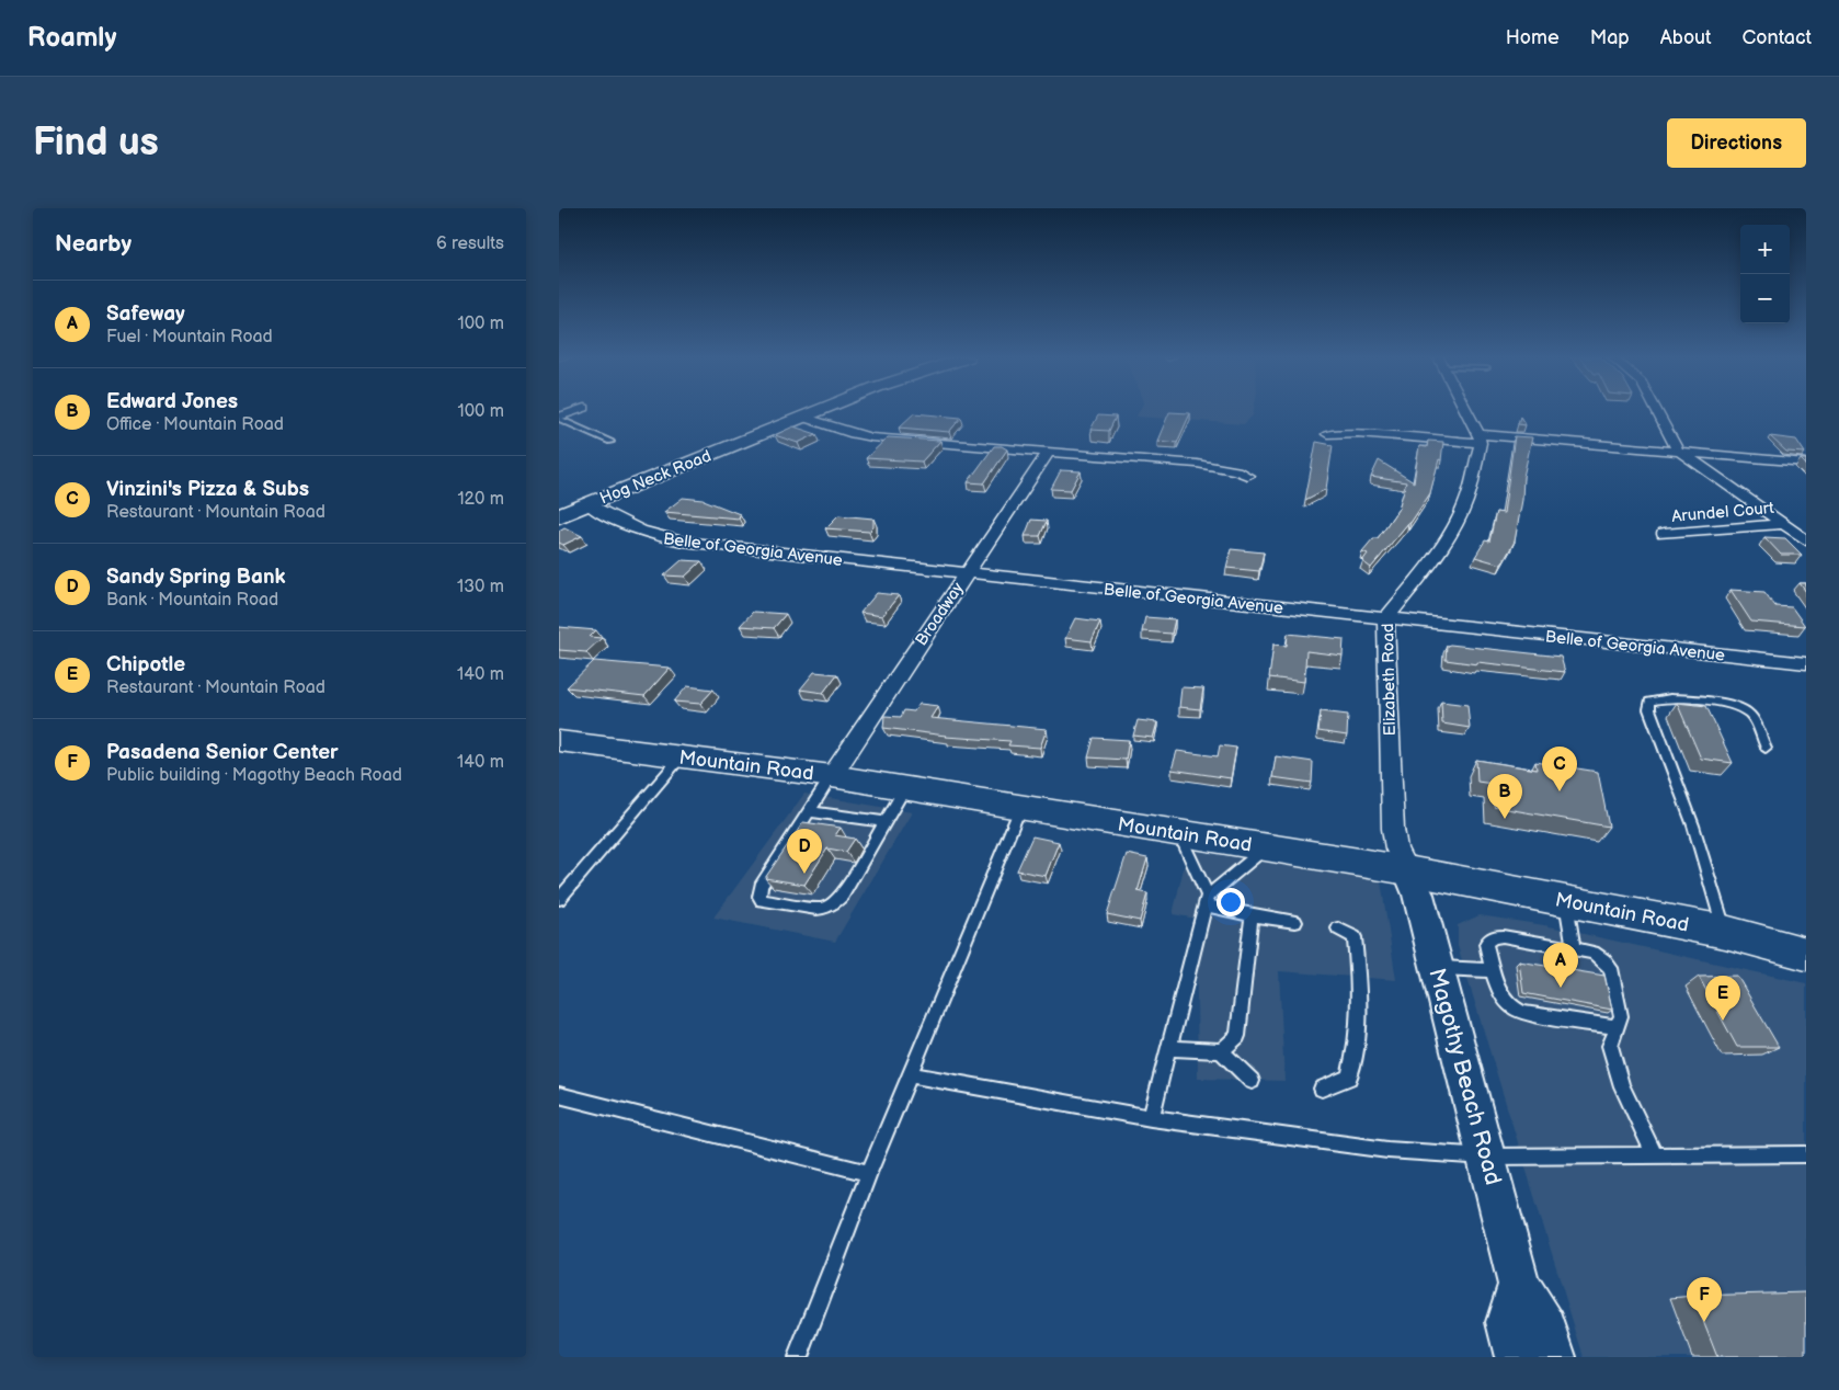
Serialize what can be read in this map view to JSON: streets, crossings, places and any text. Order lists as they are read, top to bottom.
{
  "streets": {
    "main road": ["Hog Neck Road", "Mountain Road"],
    "street": [
      "Arundel Court",
      "Belle of Georgia Avenue",
      "Broadway",
      "Elizabeth Road",
      "Magothy Beach Road"
    ]
  },
  "crossings": [
    ["Hog Neck Road", "Belle of Georgia Avenue"],
    ["Belle of Georgia Avenue", "Broadway"],
    ["Belle of Georgia Avenue", "Elizabeth Road"],
    ["Broadway", "Mountain Road"],
    ["Elizabeth Road", "Mountain Road"],
    ["Elizabeth Road", "Magothy Beach Road"],
    ["Mountain Road", "Magothy Beach Road"]
  ],
  "page": {
    "header": "Roamly",
    "nav": [
      "Home",
      "Map",
      "About",
      "Contact"
    ],
    "buttons": "Directions",
    "title": "Find us",
    "heading": ["Nearby", "6 results"],
    "map_buttons": ["+", "−"],
    "list": [
      {
        "mark": "A",
        "name": "Safeway",
        "note": "Fuel · Mountain Road",
        "value": "100 m"
      },
      {
        "mark": "B",
        "name": "Edward Jones",
        "note": "Office · Mountain Road",
        "value": "100 m"
      },
      {
        "mark": "C",
        "name": "Vinzini's Pizza & Subs",
        "note": "Restaurant · Mountain Road",
        "value": "120 m"
      },
      {
        "mark": "D",
        "name": "Sandy Spring Bank",
        "note": "Bank · Mountain Road",
        "value": "130 m"
      },
      {
        "mark": "E",
        "name": "Chipotle",
        "note": "Restaurant · Mountain Road",
        "value": "140 m"
      },
      {
        "mark": "F",
        "name": "Pasadena Senior Center",
        "note": "Public building · Magothy Beach Road",
        "value": "140 m"
      }
    ],
    "pins": [
      "C",
      "B",
      "D",
      "A",
      "E",
      "F"
    ]
  }
}
